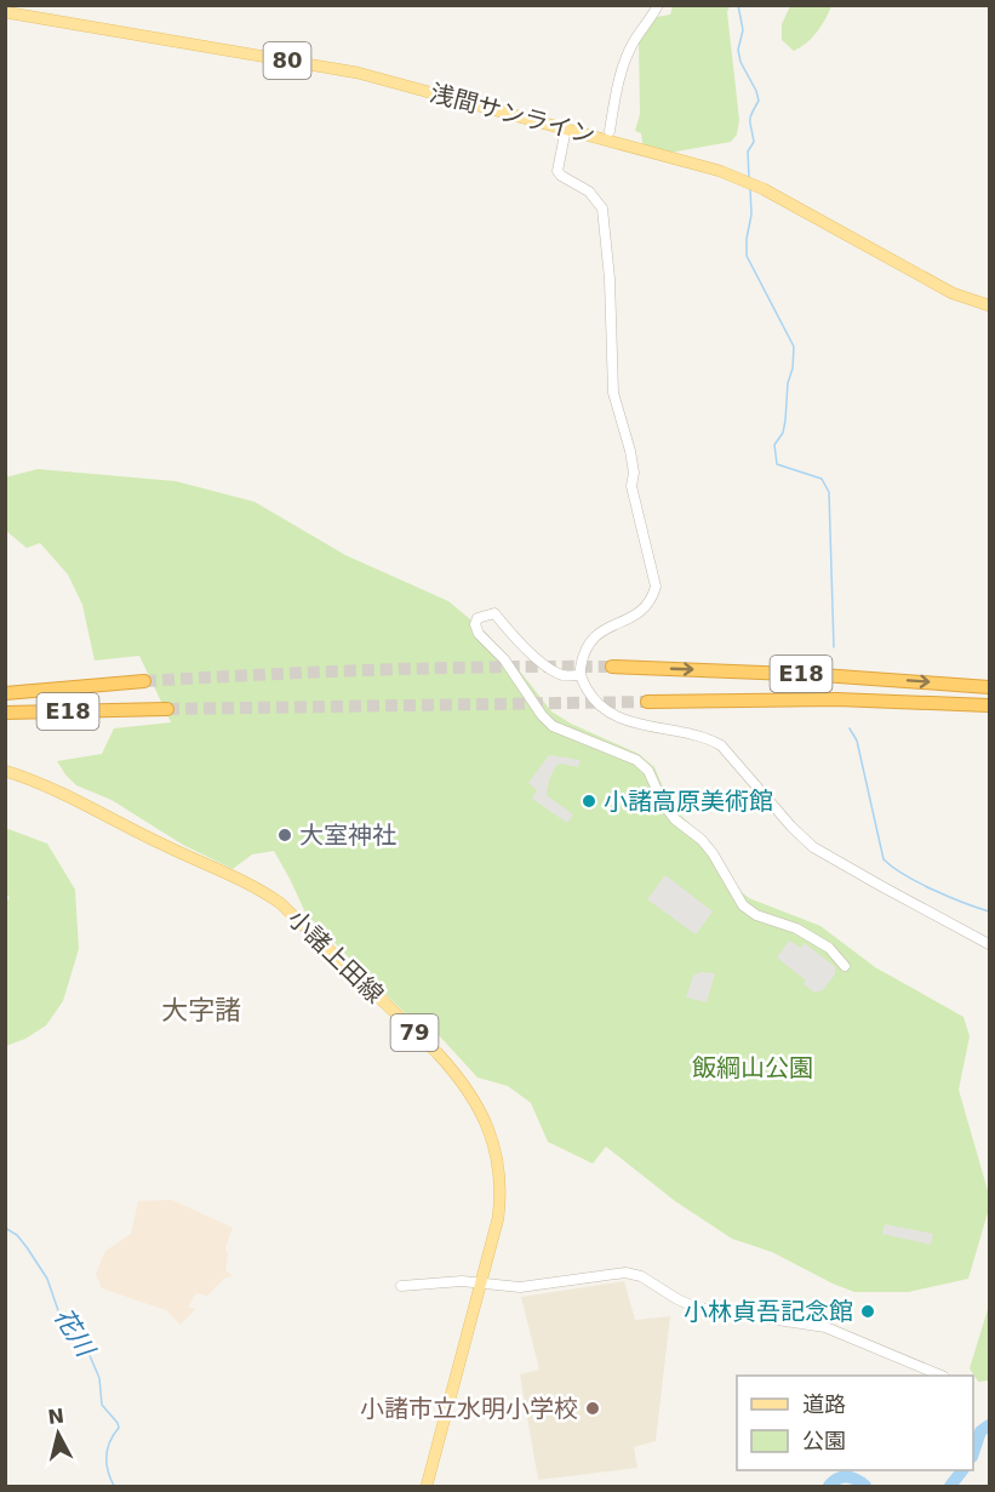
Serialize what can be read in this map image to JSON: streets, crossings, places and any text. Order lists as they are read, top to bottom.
{
  "streets": {
    "highway": ["E18"],
    "main road": [
      "80",
      "浅間サンライン",
      "小諸上田線",
      "79"
    ]
  },
  "districts": ["大字諸"],
  "water": ["花川"],
  "parks": ["飯綱山公園"],
  "places": [
    "小諸高原美術館",
    "大室神社",
    "小林貞吾記念館",
    "小諸市立水明小学校"
  ],
  "legend": ["道路", "公園"],
  "north": "top"
}
